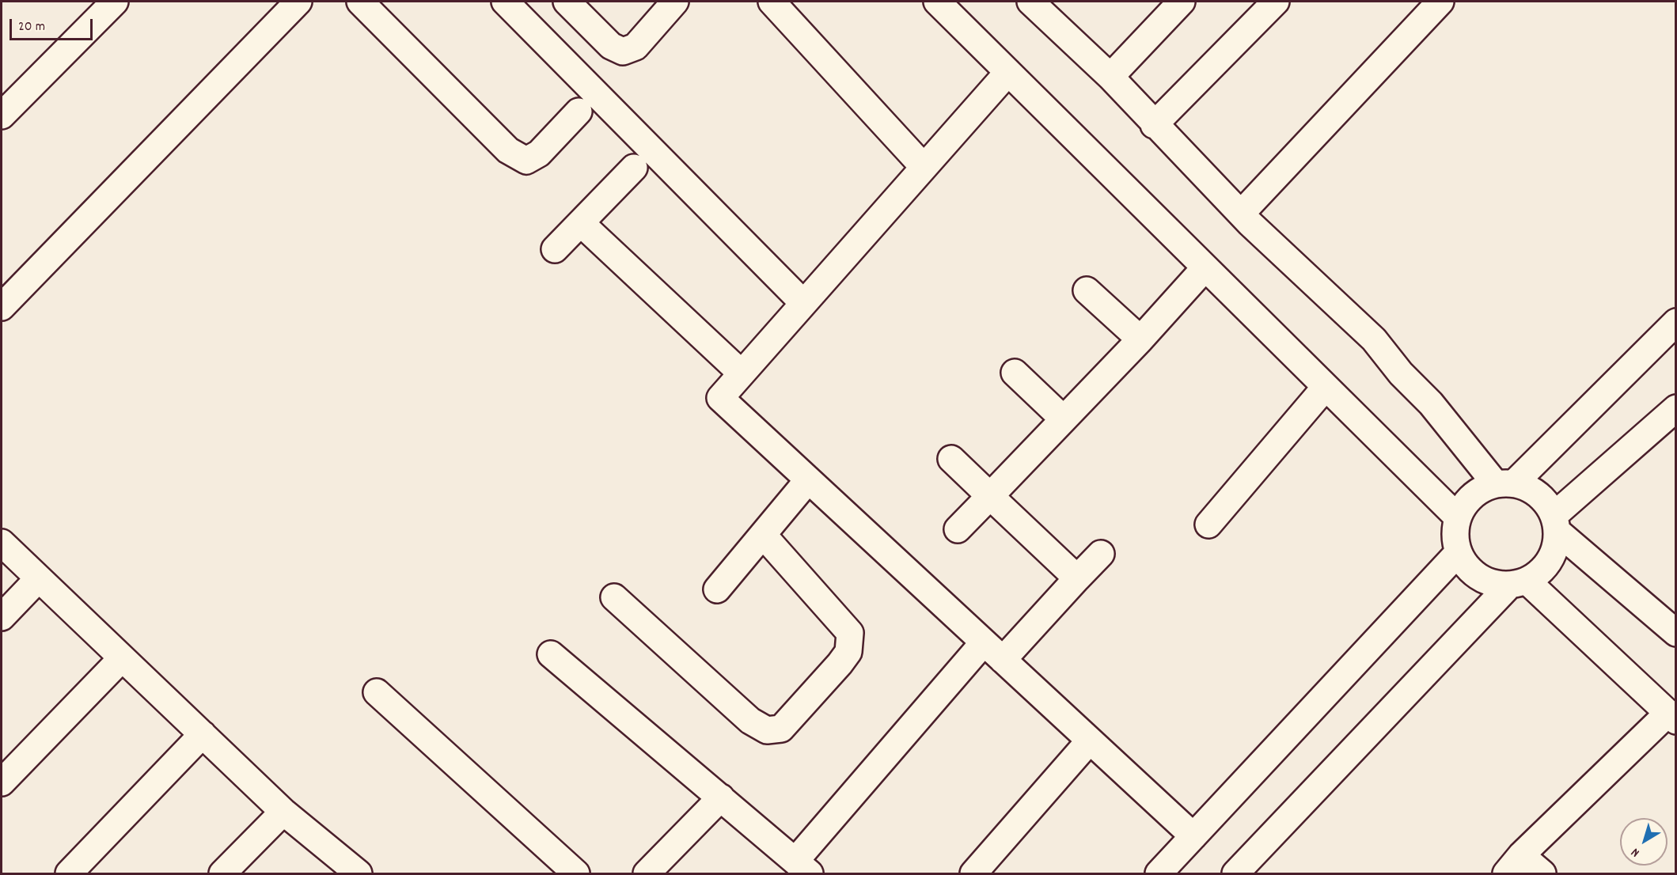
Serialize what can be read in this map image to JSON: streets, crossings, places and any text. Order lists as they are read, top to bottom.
{
  "scale_bar": "20 m",
  "north": "bottom left"
}
